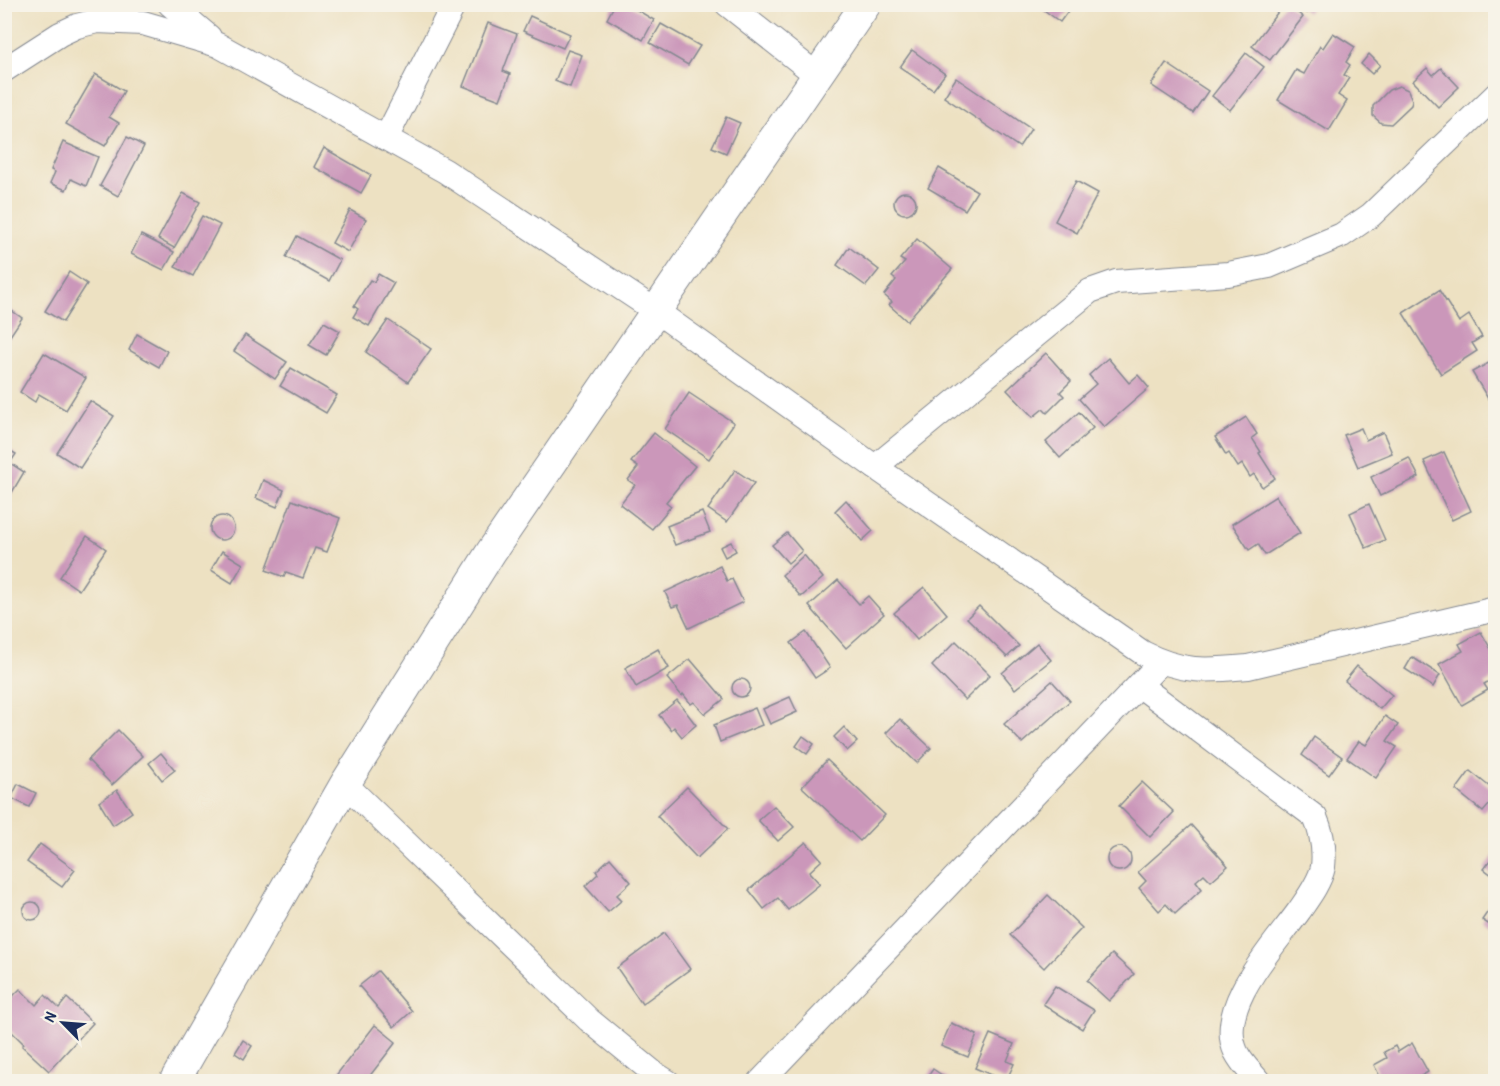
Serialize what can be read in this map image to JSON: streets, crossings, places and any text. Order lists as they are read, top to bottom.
{
  "north": "top left"
}
